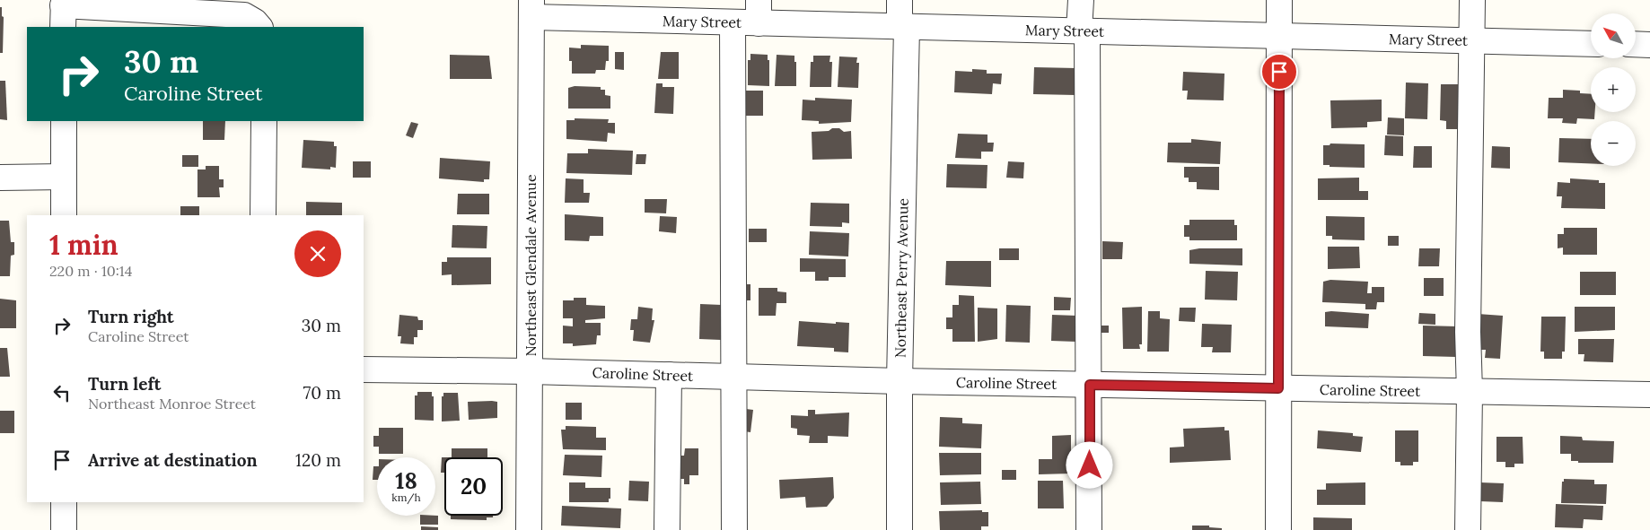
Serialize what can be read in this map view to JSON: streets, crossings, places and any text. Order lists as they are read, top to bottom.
{
  "streets": {
    "street": [
      "Mary Street",
      "Northeast Glendale Avenue",
      "Northeast Perry Avenue",
      "Caroline Street"
    ]
  },
  "crossings": [
    ["Mary Street", "Northeast Glendale Avenue"],
    ["Mary Street", "Northeast Perry Avenue"],
    ["Northeast Glendale Avenue", "Caroline Street"],
    ["Northeast Perry Avenue", "Caroline Street"]
  ],
  "north": "top left",
  "page": {
    "map_buttons": ["+", "−"],
    "turn": ["30 m", "Caroline Street"],
    "heading": ["1 min", "220 m · 10:14"],
    "list": [
      {
        "name": "Turn right",
        "note": "Caroline Street",
        "value": "30 m"
      },
      {
        "name": "Turn left",
        "note": "Northeast Monroe Street",
        "value": "70 m"
      },
      {
        "name": "Arrive at destination",
        "value": "120 m"
      }
    ],
    "speed": "18 km/h",
    "limit": "20"
  }
}
